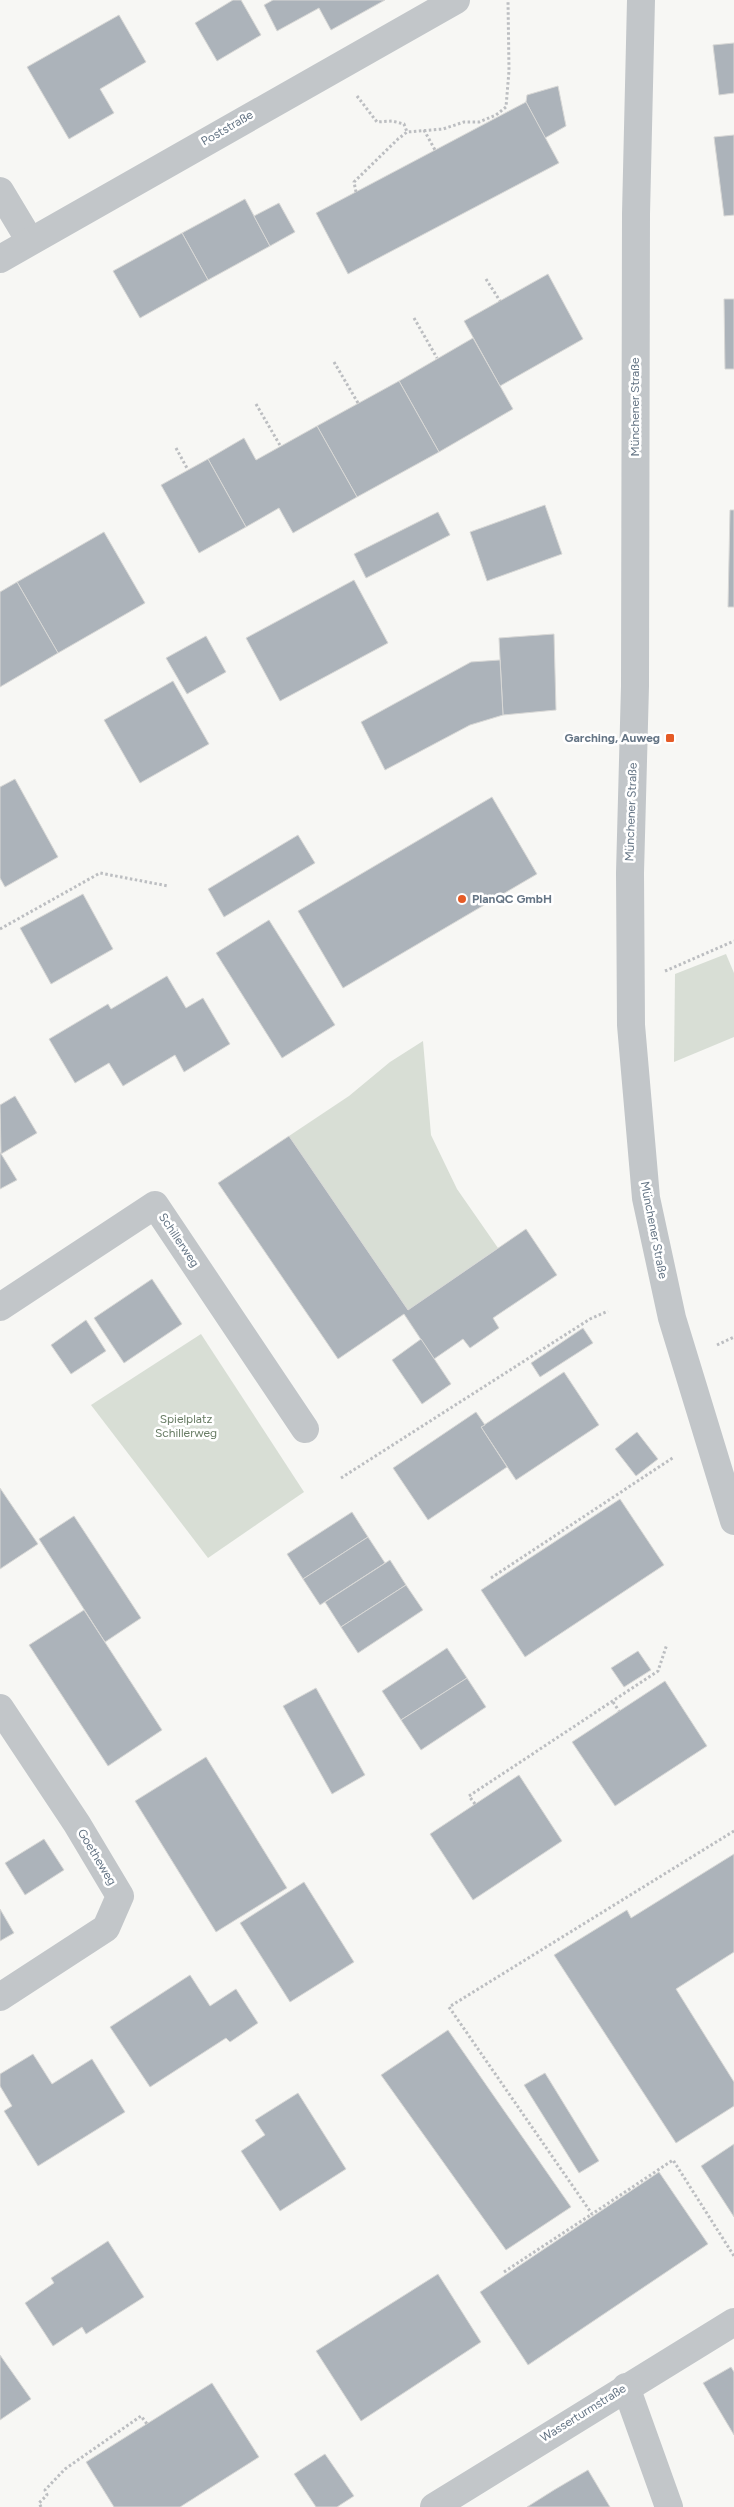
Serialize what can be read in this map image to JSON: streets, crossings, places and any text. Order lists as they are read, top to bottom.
{
  "streets": {
    "street": [
      "Poststraße",
      "Münchener Straße",
      "Schillerweg",
      "Goetheweg",
      "Wasserturmstraße"
    ]
  },
  "parks": ["Spielplatz Schillerweg"],
  "places": {
    "transit": ["Garching, Auweg"],
    "other": ["PlanQC GmbH"]
  }
}
